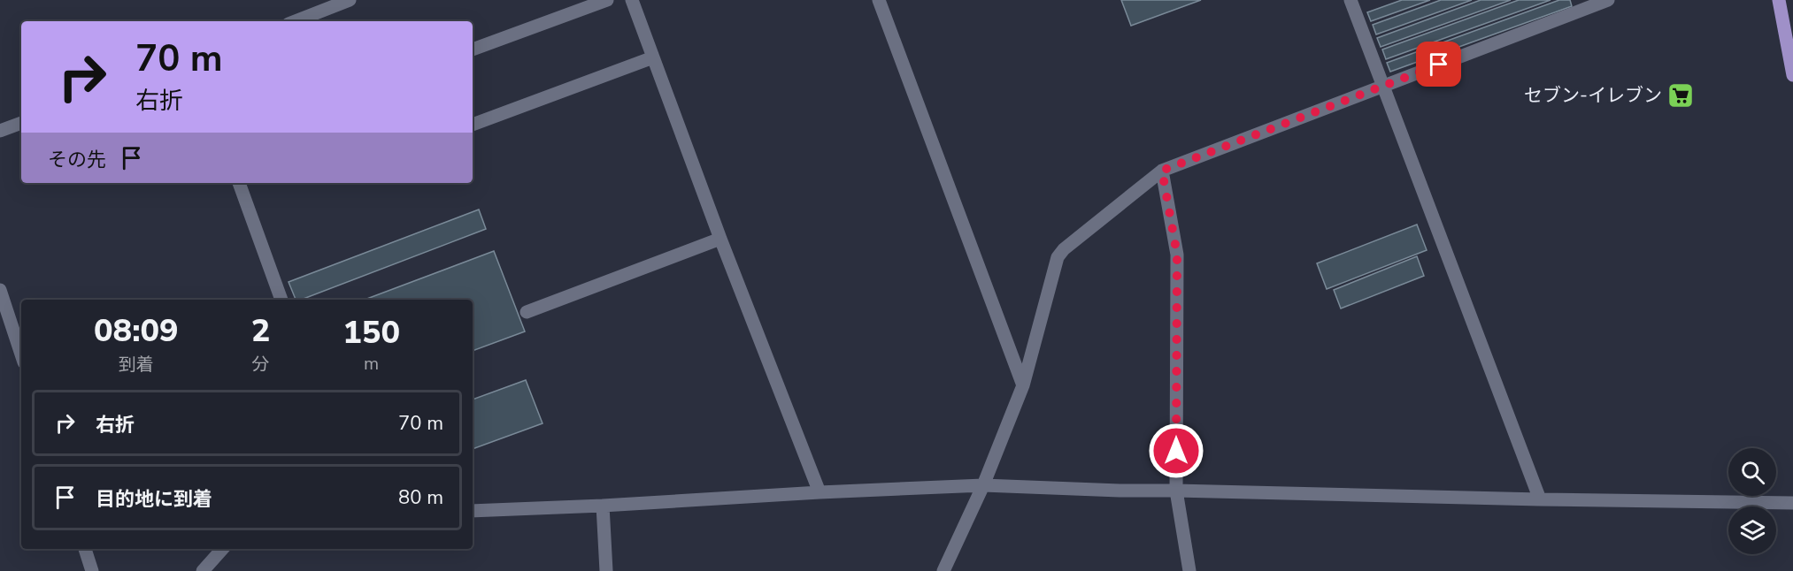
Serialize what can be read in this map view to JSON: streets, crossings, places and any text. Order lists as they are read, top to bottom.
{
  "places": {
    "supermarket": ["セブン-イレブン"]
  },
  "page": {
    "turn": ["70 m", "右折"],
    "then": "その先",
    "eta": [
      "08:09",
      "到着",
      "2",
      "分",
      "150",
      "m"
    ],
    "list": [
      {
        "name": "右折",
        "value": "70 m"
      },
      {
        "name": "目的地に到着",
        "value": "80 m"
      }
    ]
  }
}
